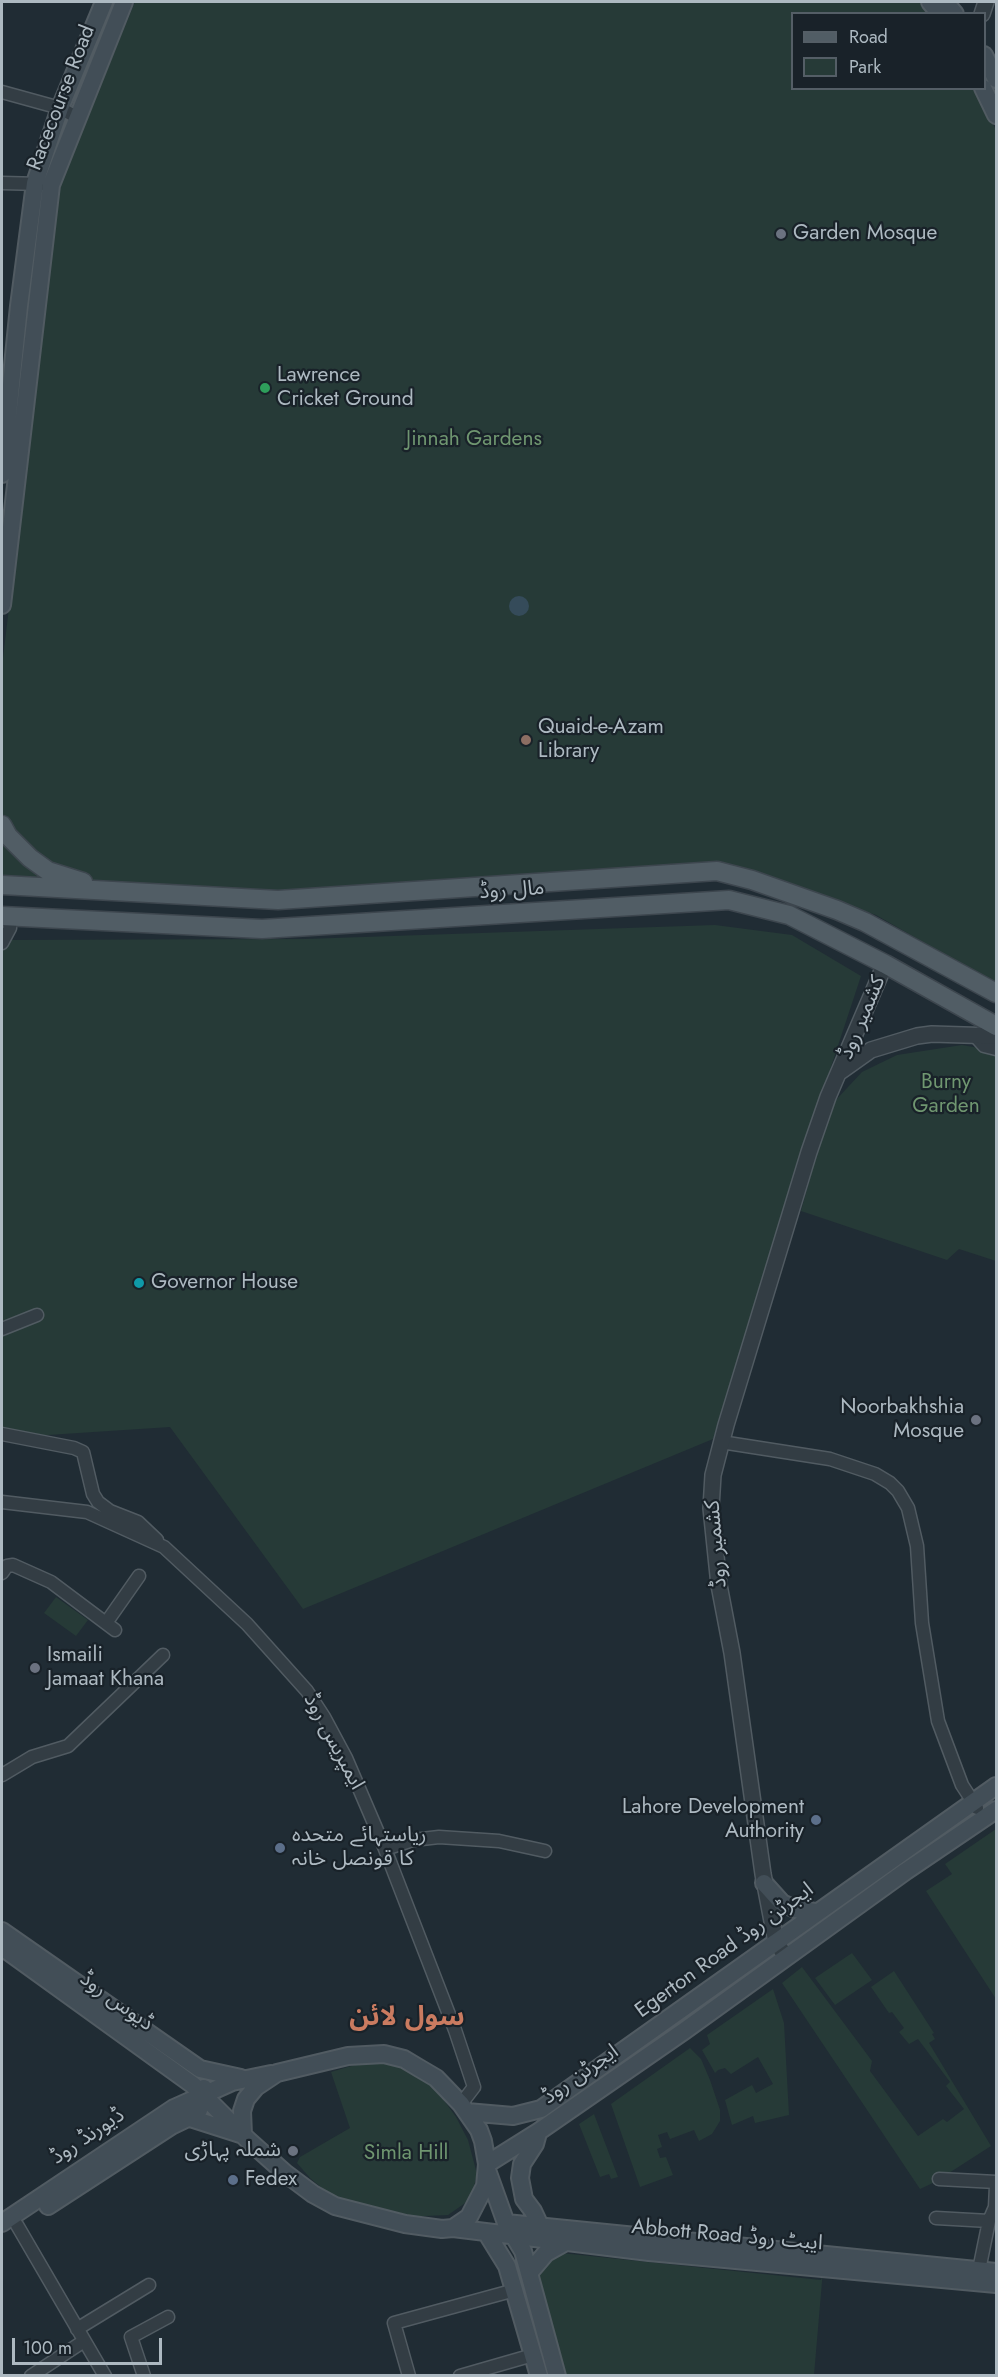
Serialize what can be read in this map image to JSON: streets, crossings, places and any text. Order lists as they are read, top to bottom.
{
  "streets": {
    "main road": [
      "Racecourse Road",
      "مال روڈ",
      "Egerton Road ایجرٹن روڈ",
      "ڈیوس روڈ",
      "ایجرٹن روڈ",
      "ڈیورنڈ روڈ",
      "Abbott Road ایبٹ روڈ"
    ],
    "street": ["کشمیر روڈ", "ایمپریس روڈ"]
  },
  "crossings": [
    ["مال روڈ", "کشمیر روڈ"],
    ["کشمیر روڈ", "Egerton Road ایجرٹن روڈ"],
    ["کشمیر روڈ", "ایجرٹن روڈ"],
    ["ایمپریس روڈ", "Egerton Road ایجرٹن روڈ"],
    ["ایمپریس روڈ", "ڈیوس روڈ"],
    ["ایمپریس روڈ", "ایجرٹن روڈ"],
    ["ایمپریس روڈ", "ڈیورنڈ روڈ"],
    ["ایمپریس روڈ", "Abbott Road ایبٹ روڈ"],
    ["Egerton Road ایجرٹن روڈ", "ڈیوس روڈ"],
    ["Egerton Road ایجرٹن روڈ", "ایجرٹن روڈ"],
    ["Egerton Road ایجرٹن روڈ", "ڈیورنڈ روڈ"],
    ["Egerton Road ایجرٹن روڈ", "Abbott Road ایبٹ روڈ"],
    ["ڈیوس روڈ", "ایجرٹن روڈ"],
    ["ڈیوس روڈ", "ڈیورنڈ روڈ"],
    ["ڈیوس روڈ", "Abbott Road ایبٹ روڈ"],
    ["ایجرٹن روڈ", "ڈیورنڈ روڈ"],
    ["ایجرٹن روڈ", "Abbott Road ایبٹ روڈ"],
    ["ڈیورنڈ روڈ", "Abbott Road ایبٹ روڈ"]
  ],
  "districts": ["سول لائن"],
  "parks": ["Jinnah Gardens", "Burny Garden", "Simla Hill"],
  "places": [
    "Garden Mosque",
    "Lawrence Cricket Ground",
    "Quaid-e-Azam Library",
    "Governor House",
    "Noorbakhshia Mosque",
    "Ismaili Jamaat Khana",
    "Lahore Development Authority",
    "ریاستہائے متحدہ کا قونصل خانہ",
    "شملہ پہاڑی",
    "Fedex"
  ],
  "legend": ["Road", "Park"],
  "scale_bar": "100 m"
}
